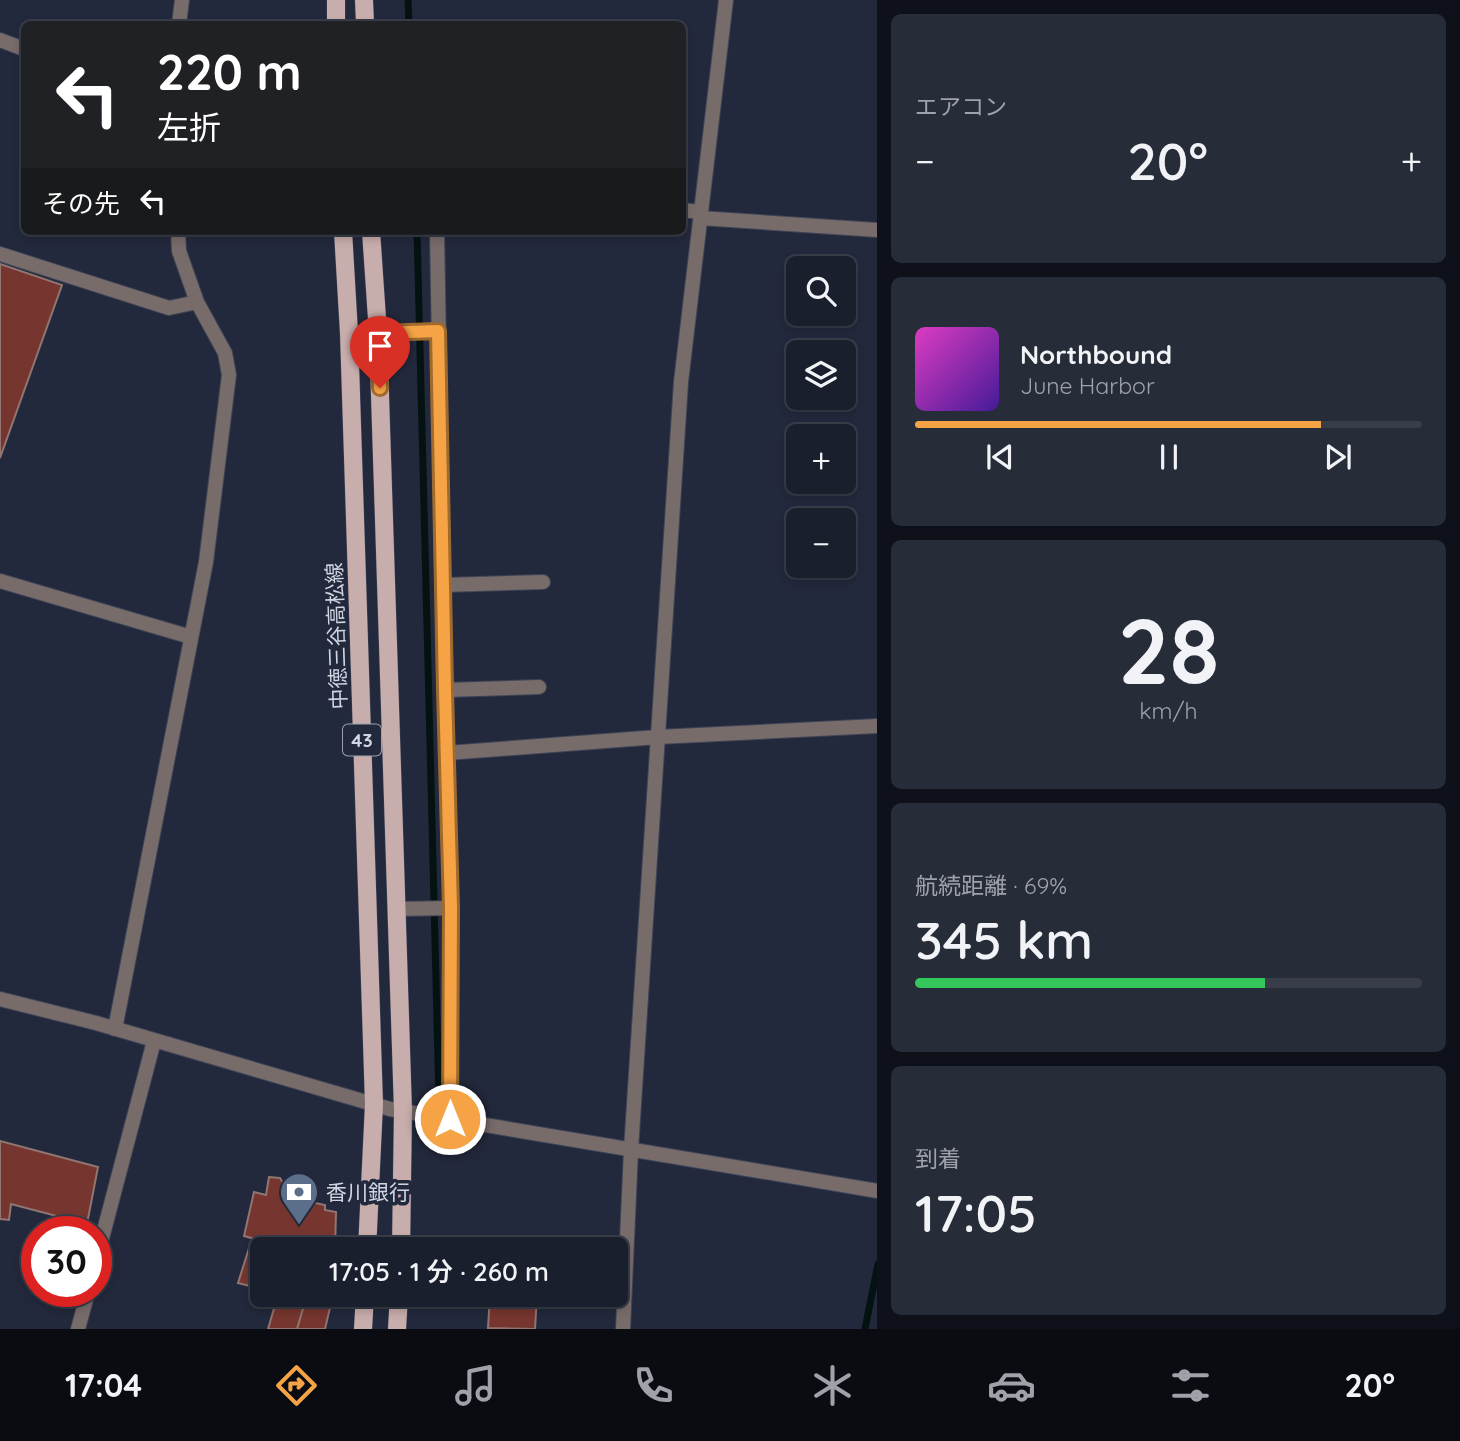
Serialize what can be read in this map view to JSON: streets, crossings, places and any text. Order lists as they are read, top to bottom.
{
  "streets": {
    "main road": ["中徳三谷高松線", "43"]
  },
  "places": {
    "bank": ["香川銀行"]
  },
  "page": {
    "tile": [
      "エアコン",
      ["28", "km/h"],
      ["航続距離 · 69%", "345 km"],
      ["到着", "17:05"]
    ],
    "turn": ["220 m", "左折"],
    "heat": ["−", "20°", "+"],
    "then": "その先",
    "map_buttons": ["+", "−"],
    "song": ["Northbound", "June Harbor"],
    "limit": "30",
    "trip": "17:05 · 1 分 · 260 m",
    "tabs": ["17:04", "20°"]
  }
}
